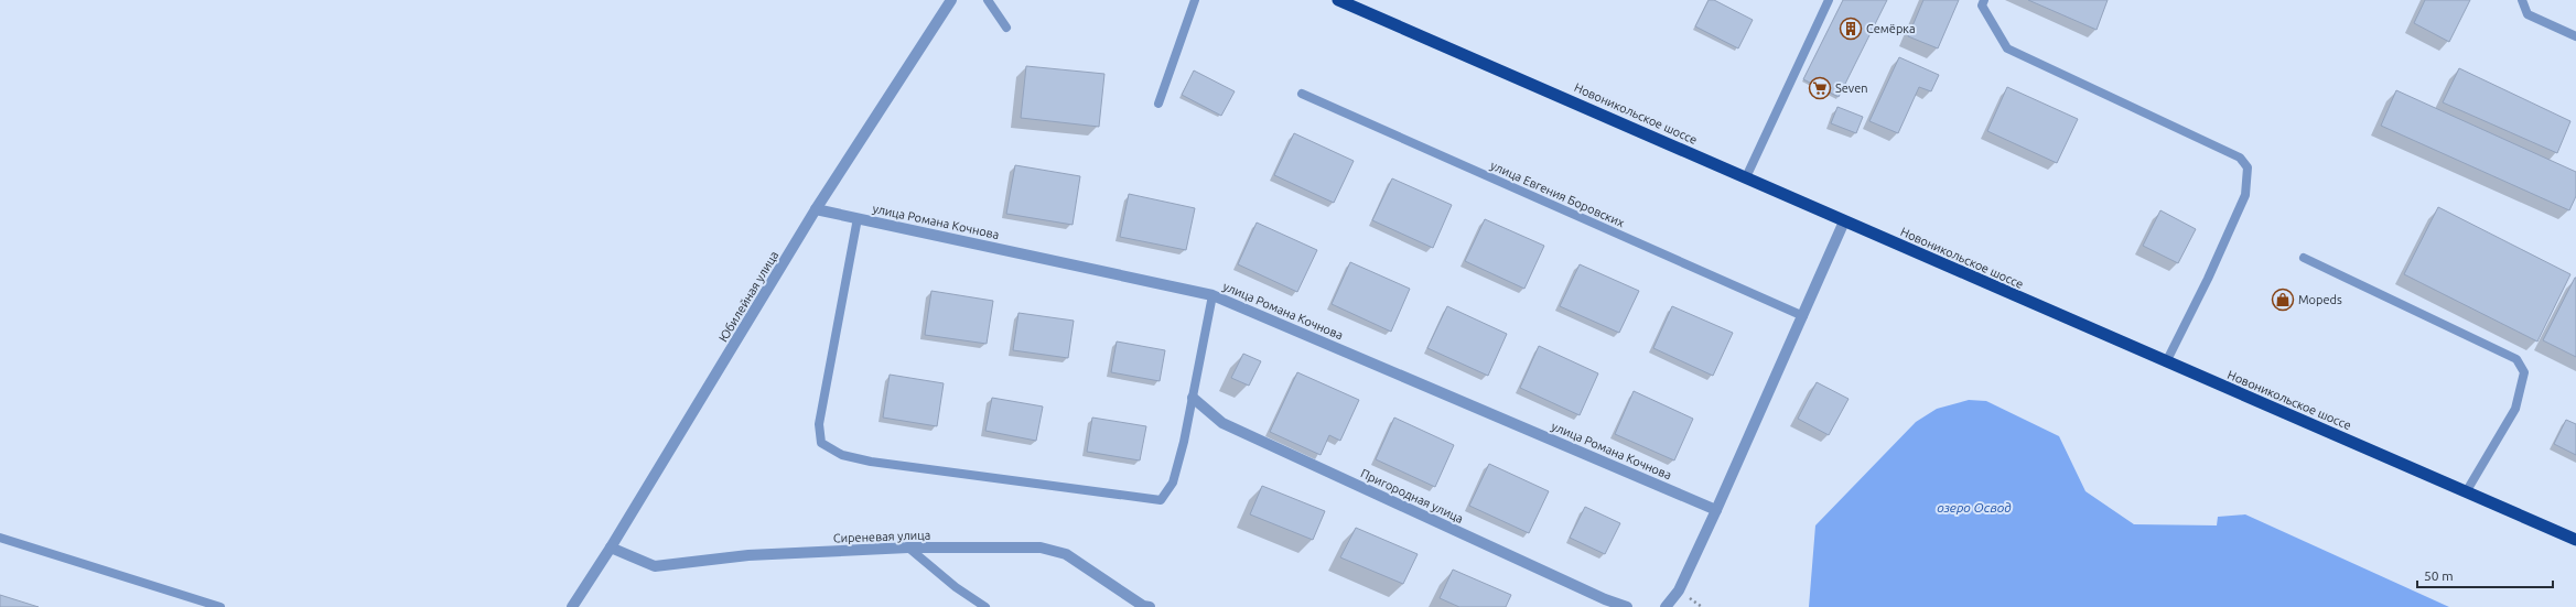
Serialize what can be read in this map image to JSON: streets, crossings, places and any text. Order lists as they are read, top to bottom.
{
  "streets": {
    "highway": ["Новоникольское шоссе"],
    "street": [
      "улица Романа Кочнова",
      "Юбилейная улица",
      "Пригородная улица",
      "Сиреневая улица"
    ],
    "lane": ["улица Евгения Боровских"]
  },
  "crossings": [
    ["улица Романа Кочнова", "Юбилейная улица"],
    ["Юбилейная улица", "Сиреневая улица"]
  ],
  "water": ["озеро Освод"],
  "places": {
    "building": ["Семёрка"],
    "supermarket": ["Seven"],
    "shop": ["Mopeds"]
  },
  "scale_bar": "50 m"
}
